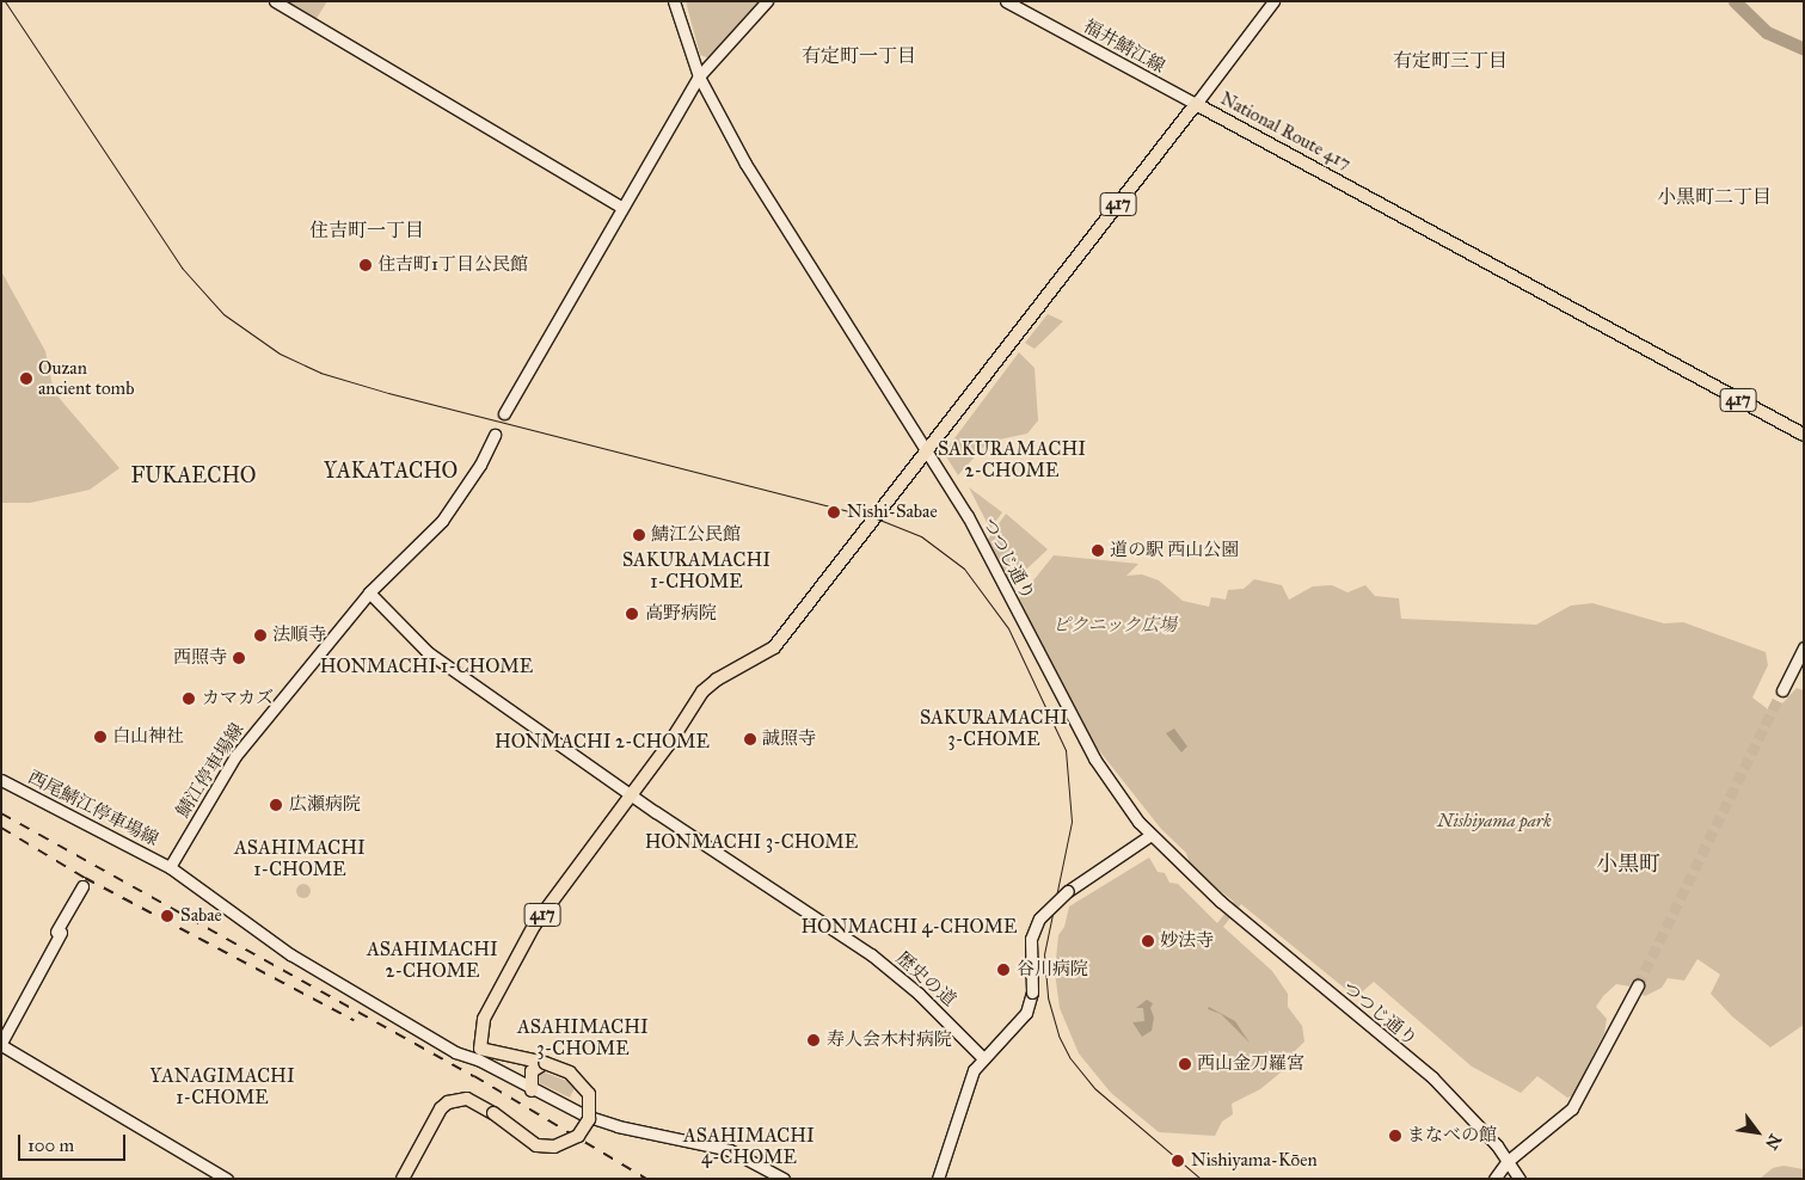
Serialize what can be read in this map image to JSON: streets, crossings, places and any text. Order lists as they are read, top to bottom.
{
  "streets": {
    "highway": ["National Route 417", "417"],
    "street": [
      "福井鯖江線",
      "つつじ通り",
      "鯖江停車場線",
      "西尾鯖江停車場線",
      "歴史の道"
    ]
  },
  "crossings": [
    ["福井鯖江線", "National Route 417"],
    ["National Route 417", "つつじ通り"],
    ["National Route 417", "西尾鯖江停車場線"],
    ["National Route 417", "歴史の道"],
    ["鯖江停車場線", "西尾鯖江停車場線"]
  ],
  "districts": [
    "有定町一丁目",
    "有定町三丁目",
    "小黒町二丁目",
    "住吉町一丁目",
    "SAKURAMACHI 2-CHOME",
    "YAKATACHO",
    "FUKAECHO",
    "SAKURAMACHI 1-CHOME",
    "HONMACHI 1-CHOME",
    "SAKURAMACHI 3-CHOME",
    "HONMACHI 2-CHOME",
    "HONMACHI 3-CHOME",
    "ASAHIMACHI 1-CHOME",
    "小黒町",
    "HONMACHI 4-CHOME",
    "ASAHIMACHI 2-CHOME",
    "ASAHIMACHI 3-CHOME",
    "YANAGIMACHI 1-CHOME",
    "ASAHIMACHI 4-CHOME"
  ],
  "parks": ["ピクニック広場", "Nishiyama park"],
  "places": [
    "住吉町1丁目公民館",
    "Ouzan ancient tomb",
    "Nishi-Sabae",
    "鯖江公民館",
    "道の駅 西山公園",
    "高野病院",
    "法順寺",
    "西照寺",
    "カマカズ",
    "白山神社",
    "誠照寺",
    "広瀬病院",
    "Sabae",
    "妙法寺",
    "谷川病院",
    "寿人会木村病院",
    "西山金刀羅宮",
    "まなべの館",
    "Nishiyama-Kōen"
  ],
  "scale_bar": "100 m",
  "north": "bottom right"
}
